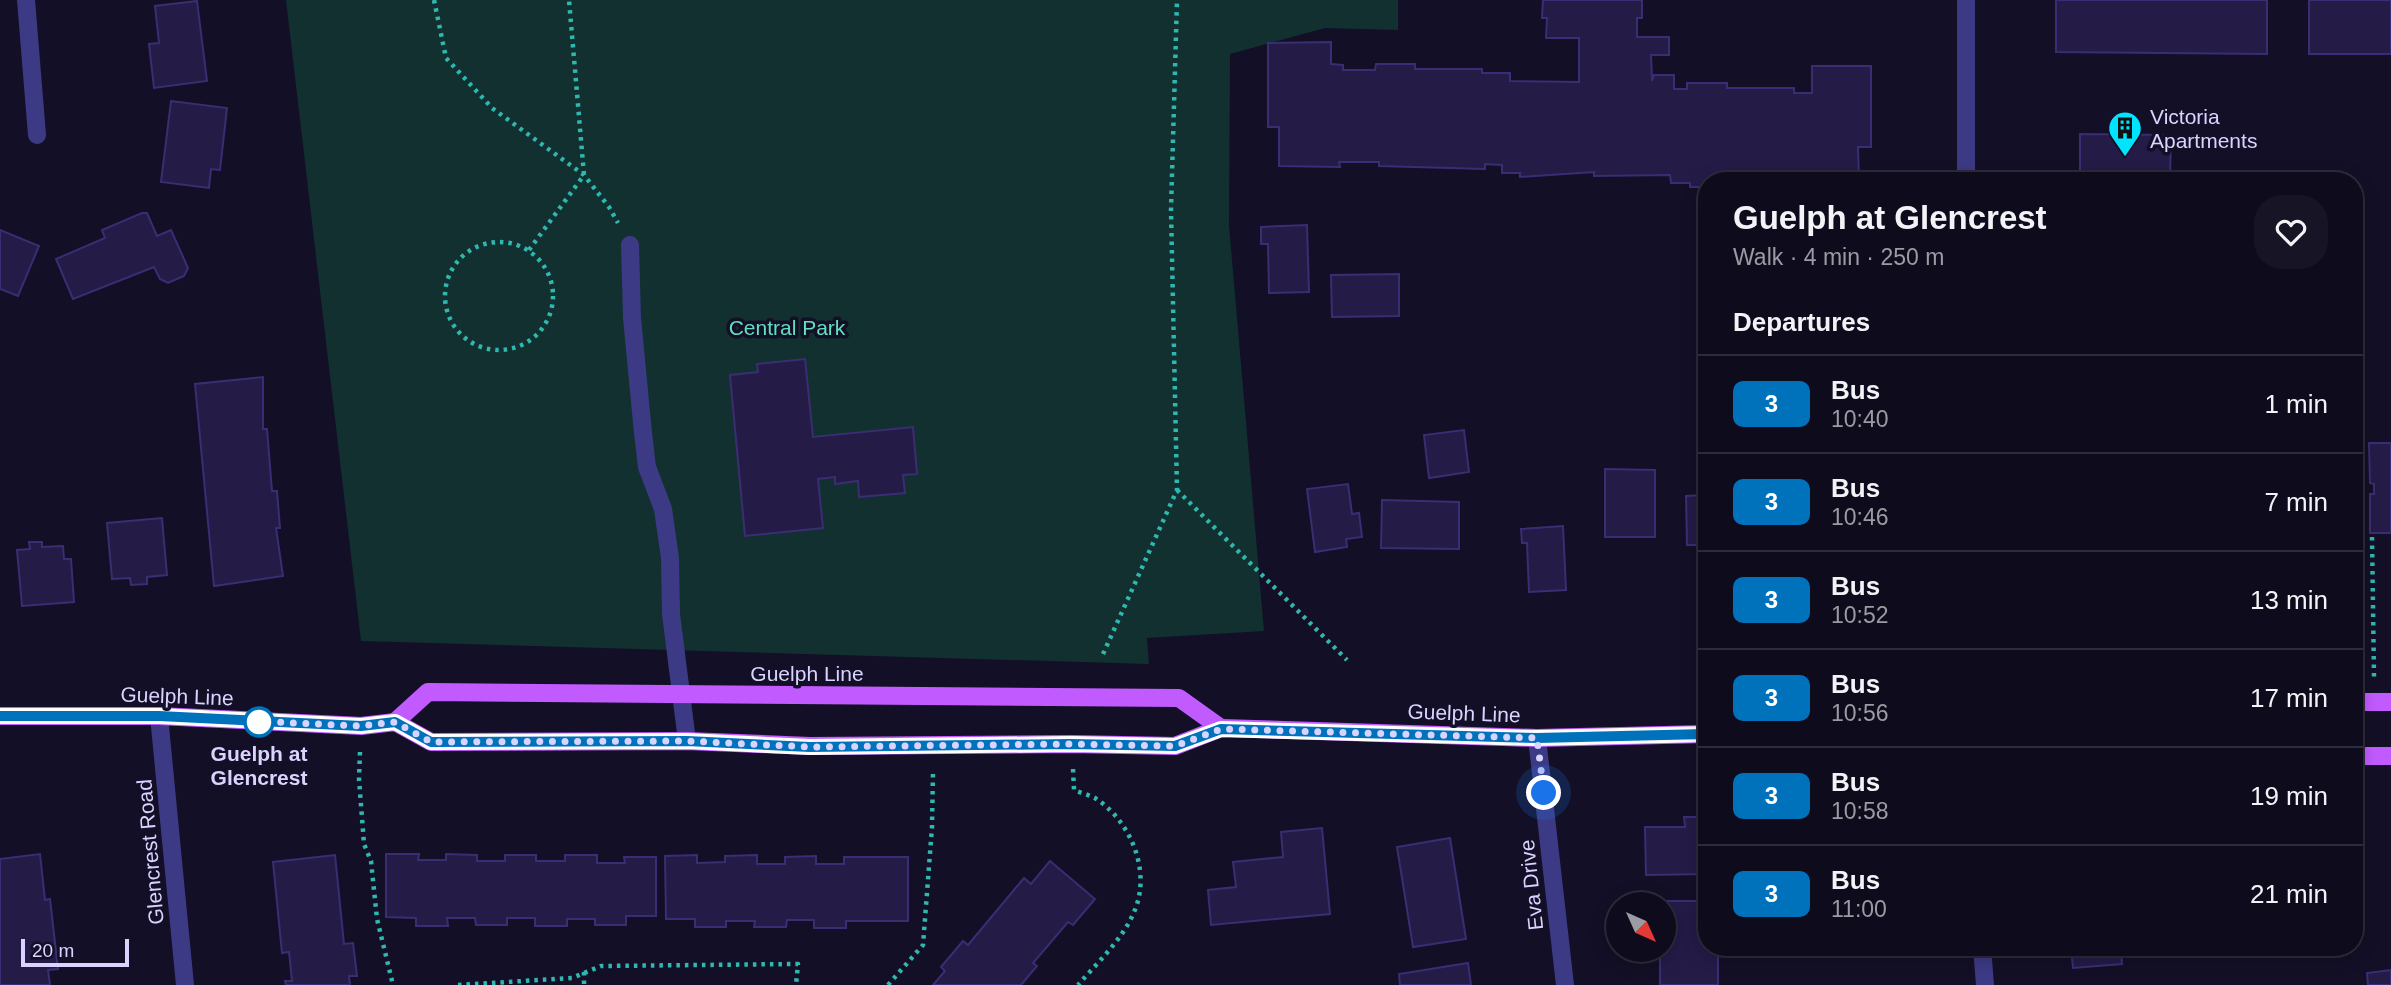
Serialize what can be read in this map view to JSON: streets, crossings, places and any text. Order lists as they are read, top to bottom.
{
  "streets": {
    "main road": ["Guelph Line"],
    "street": ["Glencrest Road", "Eva Drive"]
  },
  "crossings": [
    ["Guelph Line", "Glencrest Road"],
    ["Guelph Line", "Eva Drive"]
  ],
  "parks": ["Central Park"],
  "places": {
    "building": ["Victoria Apartments"],
    "other": ["Guelph at Glencrest"]
  },
  "lines": ["bus line 3"],
  "scale_bar": "20 m",
  "north": "bottom right",
  "page": {
    "heading": [
      ["Guelph at Glencrest", "Walk · 4 min · 250 m"],
      "Departures"
    ],
    "list": [
      {
        "mark": "3",
        "name": "Bus",
        "note": "10:40",
        "value": "1 min"
      },
      {
        "mark": "3",
        "name": "Bus",
        "note": "10:46",
        "value": "7 min"
      },
      {
        "mark": "3",
        "name": "Bus",
        "note": "10:52",
        "value": "13 min"
      },
      {
        "mark": "3",
        "name": "Bus",
        "note": "10:56",
        "value": "17 min"
      },
      {
        "mark": "3",
        "name": "Bus",
        "note": "10:58",
        "value": "19 min"
      },
      {
        "mark": "3",
        "name": "Bus",
        "note": "11:00",
        "value": "21 min"
      }
    ],
    "scale": "20 m"
  }
}
